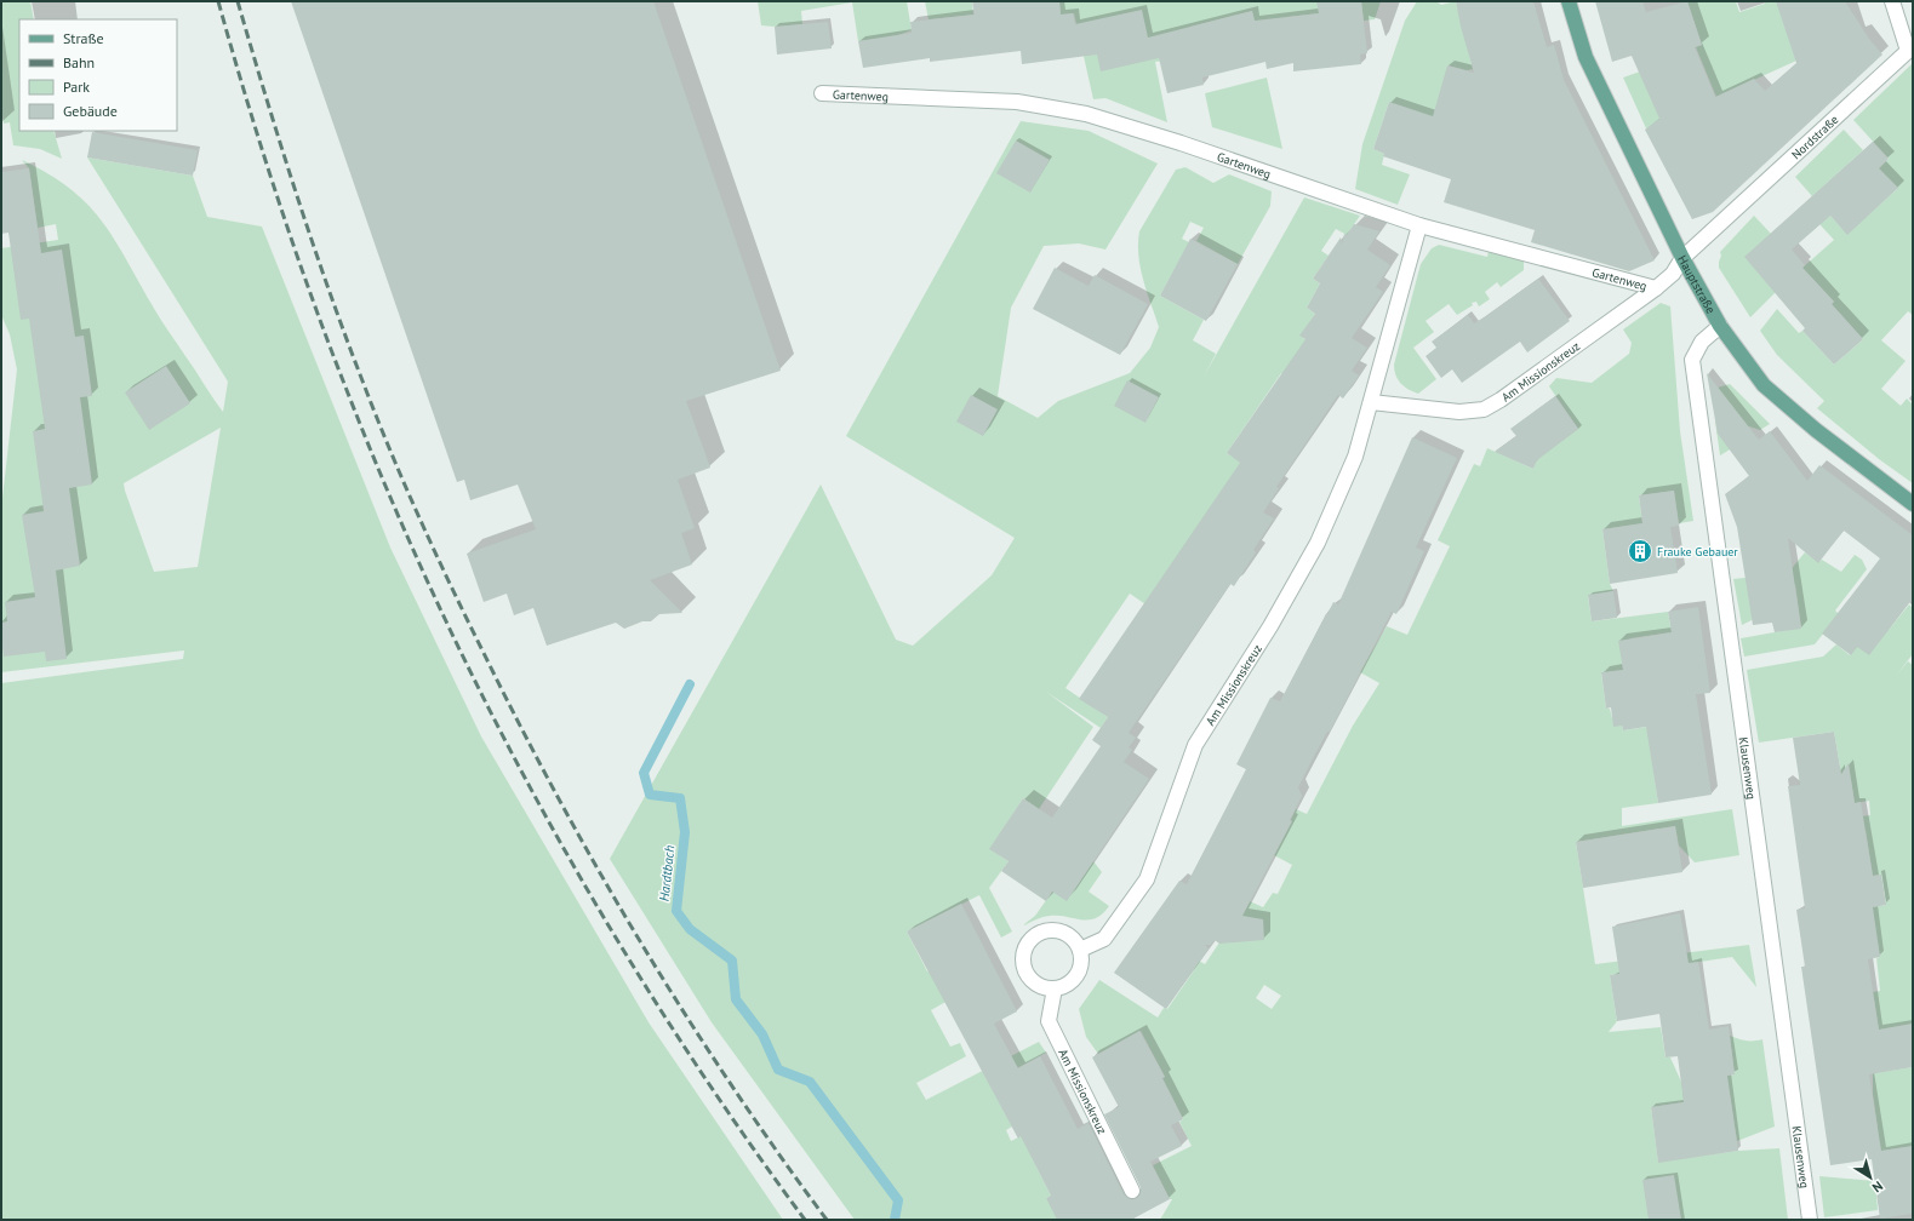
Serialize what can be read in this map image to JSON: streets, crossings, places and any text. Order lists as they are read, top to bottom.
{
  "streets": {
    "main road": ["Hauptstraße"],
    "street": [
      "Gartenweg",
      "Nordstraße",
      "Am Missionskreuz",
      "Klausenweg"
    ]
  },
  "crossings": [
    ["Gartenweg", "Am Missionskreuz"],
    ["Nordstraße", "Hauptstraße"],
    ["Nordstraße", "Am Missionskreuz"],
    ["Hauptstraße", "Am Missionskreuz"],
    ["Hauptstraße", "Klausenweg"]
  ],
  "water": ["Hardtbach"],
  "places": {
    "building": ["Frauke Gebauer"]
  },
  "legend": [
    "Straße",
    "Bahn",
    "Park",
    "Gebäude"
  ],
  "north": "bottom right"
}
